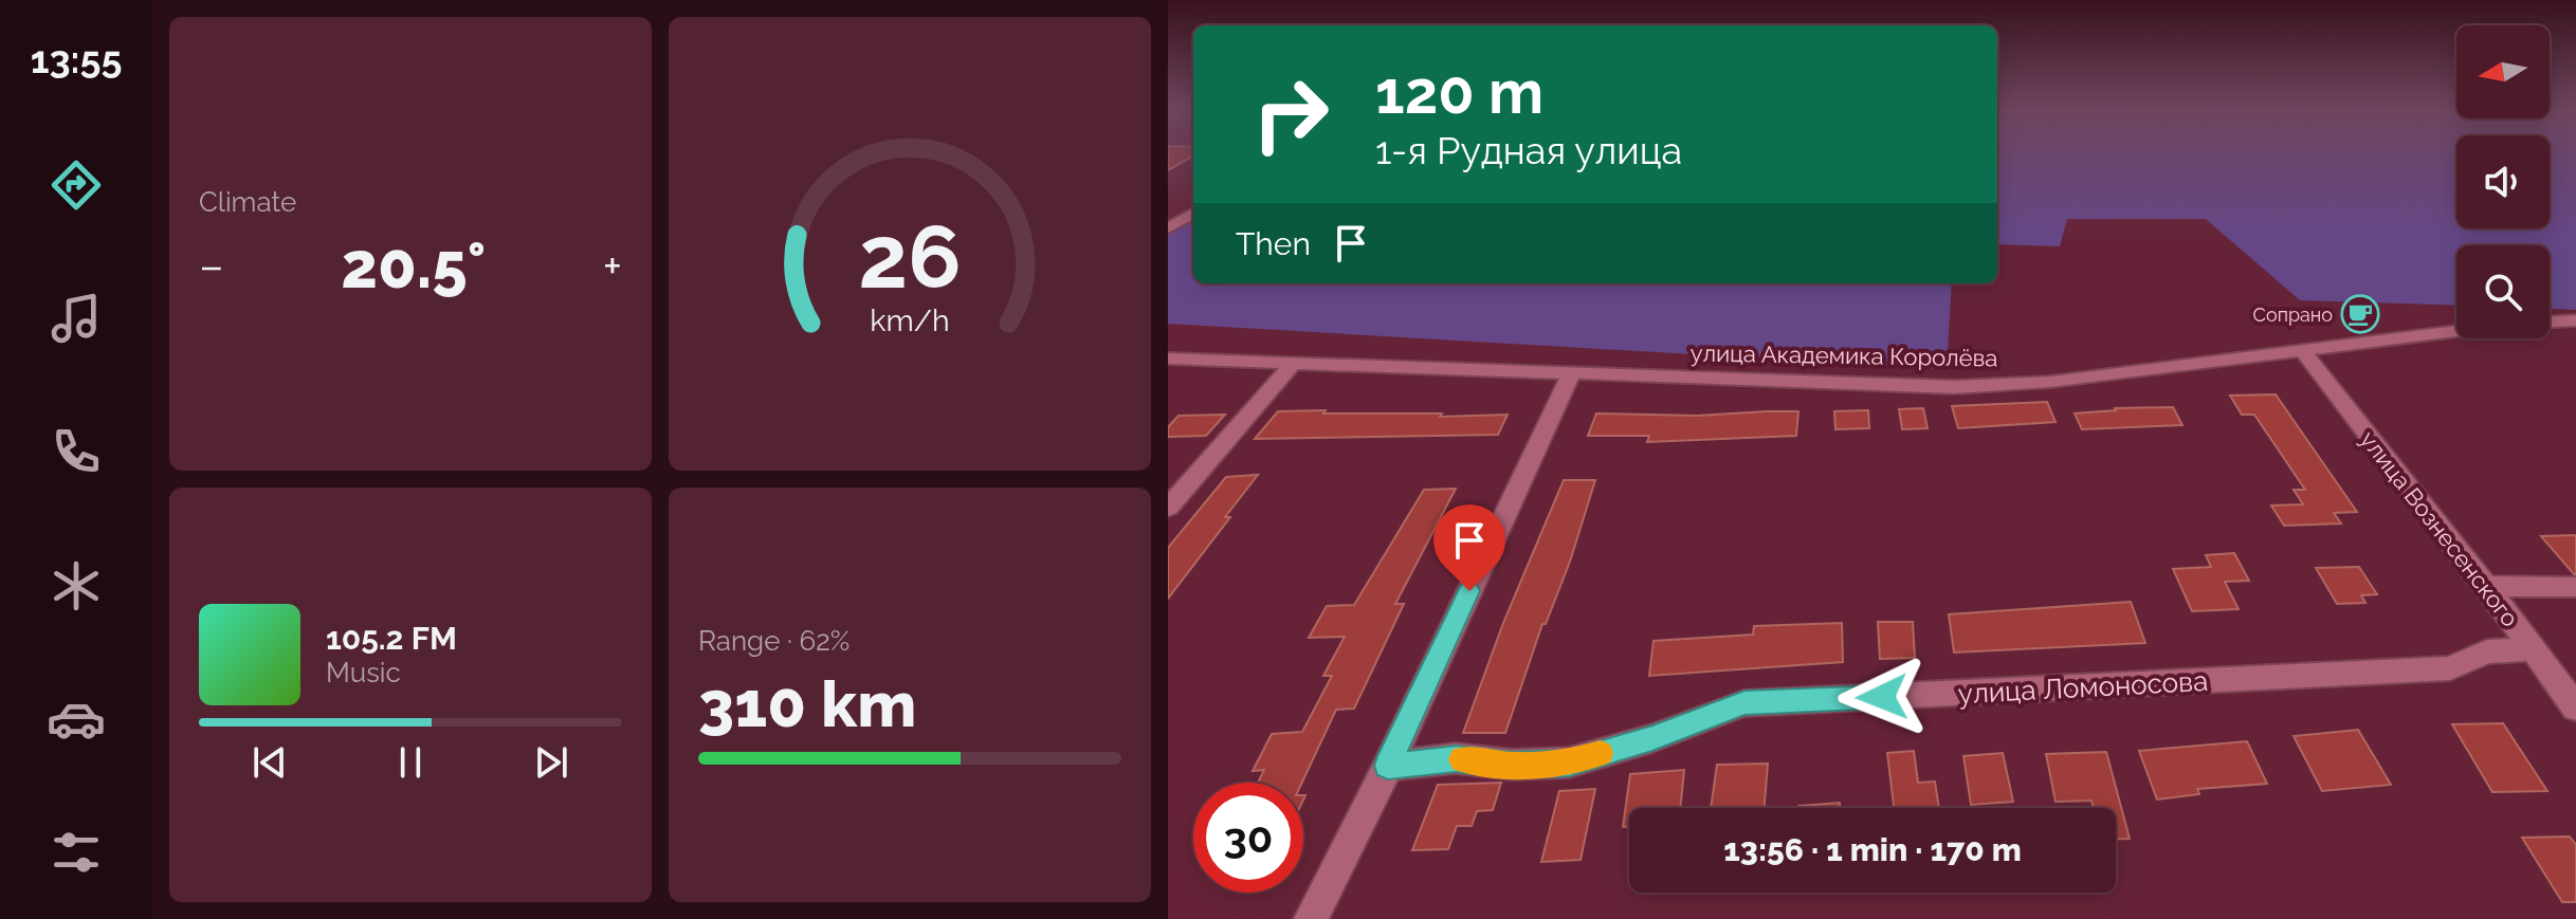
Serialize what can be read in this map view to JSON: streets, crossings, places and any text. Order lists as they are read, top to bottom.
{
  "streets": {
    "street": ["улица Академика Королёва", "улица Вознесенского", "улица Ломоносова"]
  },
  "crossings": [
    ["улица Академика Королёва", "улица Вознесенского"],
    ["улица Вознесенского", "улица Ломоносова"]
  ],
  "places": {
    "cafe": ["Сопрано"]
  },
  "north": "left",
  "page": {
    "tabs": "13:55",
    "tile": [
      "Climate",
      ["Range · 62%", "310 km"]
    ],
    "turn": ["120 m", "1-я Рудная улица"],
    "then": "Then",
    "heat": ["−", "20.5°", "+"],
    "song": ["105.2 FM", "Music"],
    "limit": "30",
    "trip": "13:56 · 1 min · 170 m",
    "gauge": ["26", "km/h"]
  }
}
